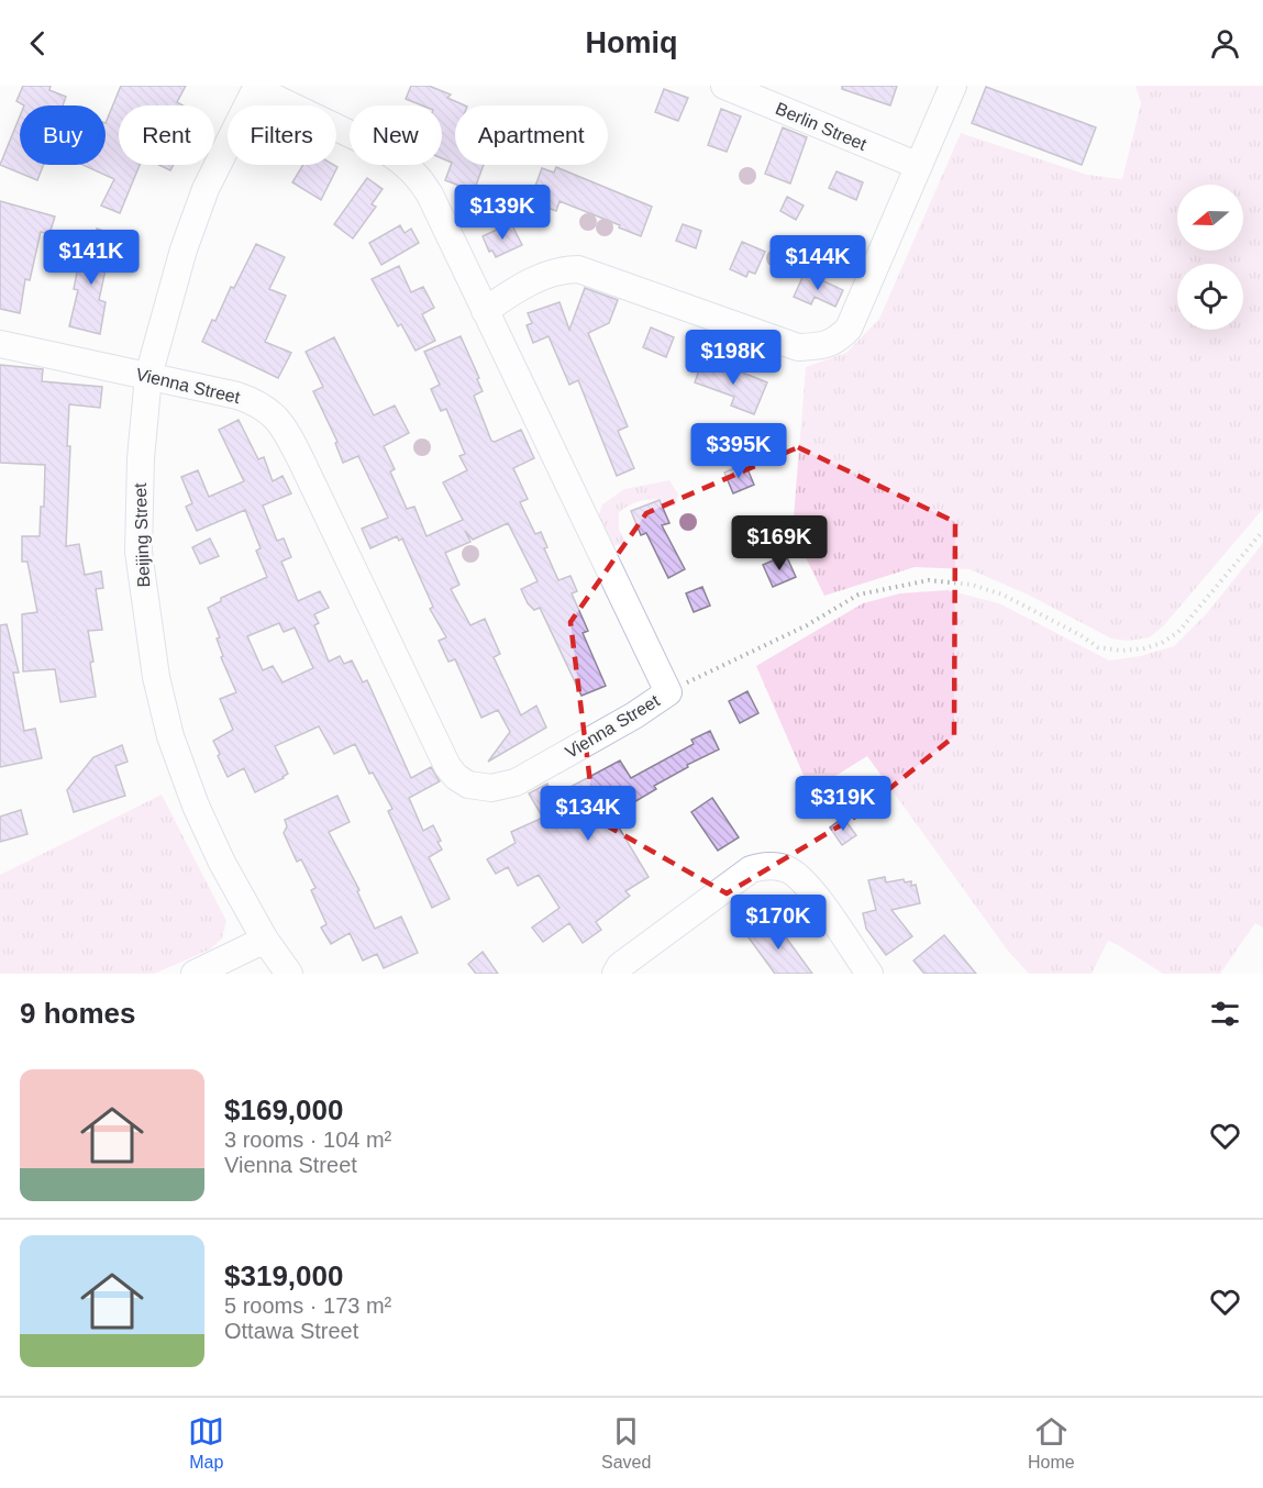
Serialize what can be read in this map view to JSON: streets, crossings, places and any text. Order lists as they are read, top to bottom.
{
  "streets": {
    "street": ["Berlin Street", "Vienna Street", "Beijing Street"]
  },
  "crossings": [
    ["Vienna Street", "Beijing Street"]
  ],
  "north": "left",
  "page": {
    "header": "Homiq",
    "chip": [
      "Buy",
      "Rent",
      "Filters",
      "New",
      "Apartment"
    ],
    "price": [
      "$139K",
      "$141K",
      "$144K",
      "$198K",
      "$395K",
      "$169K",
      "$319K",
      "$134K",
      "$170K"
    ],
    "heading": "9 homes",
    "list": [
      {
        "name": "$169,000",
        "note": "3 rooms · 104 m² · Vienna Street"
      },
      {
        "name": "$319,000",
        "note": "5 rooms · 173 m² · Ottawa Street"
      }
    ],
    "tabs": ["Map", "Saved", "Home"]
  }
}
